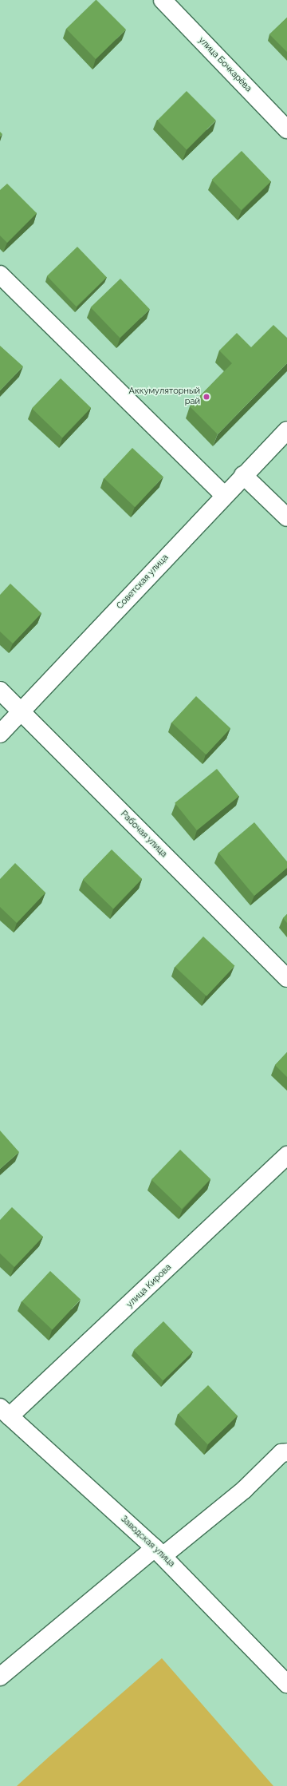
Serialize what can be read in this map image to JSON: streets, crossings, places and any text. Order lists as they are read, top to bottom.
{
  "streets": {
    "street": [
      "улица Бочкарёва",
      "Советская улица",
      "Рабочая улица",
      "улица Кирова",
      "Заводская улица"
    ]
  },
  "crossings": [
    ["Советская улица", "Рабочая улица"],
    ["улица Кирова", "Заводская улица"]
  ],
  "places": ["Аккумуляторный рай"]
}
